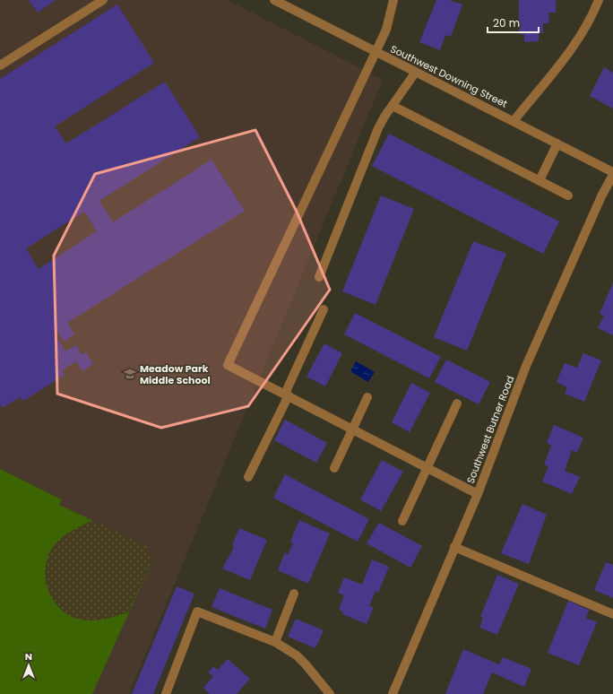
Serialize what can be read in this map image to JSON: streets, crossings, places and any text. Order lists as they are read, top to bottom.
{
  "streets": {
    "street": ["Southwest Downing Street", "Southwest Butner Road"]
  },
  "crossings": [
    ["Southwest Downing Street", "Southwest Butner Road"]
  ],
  "places": {
    "school or university": ["Meadow Park Middle School"]
  },
  "scale_bar": "20 m",
  "north": "top"
}
